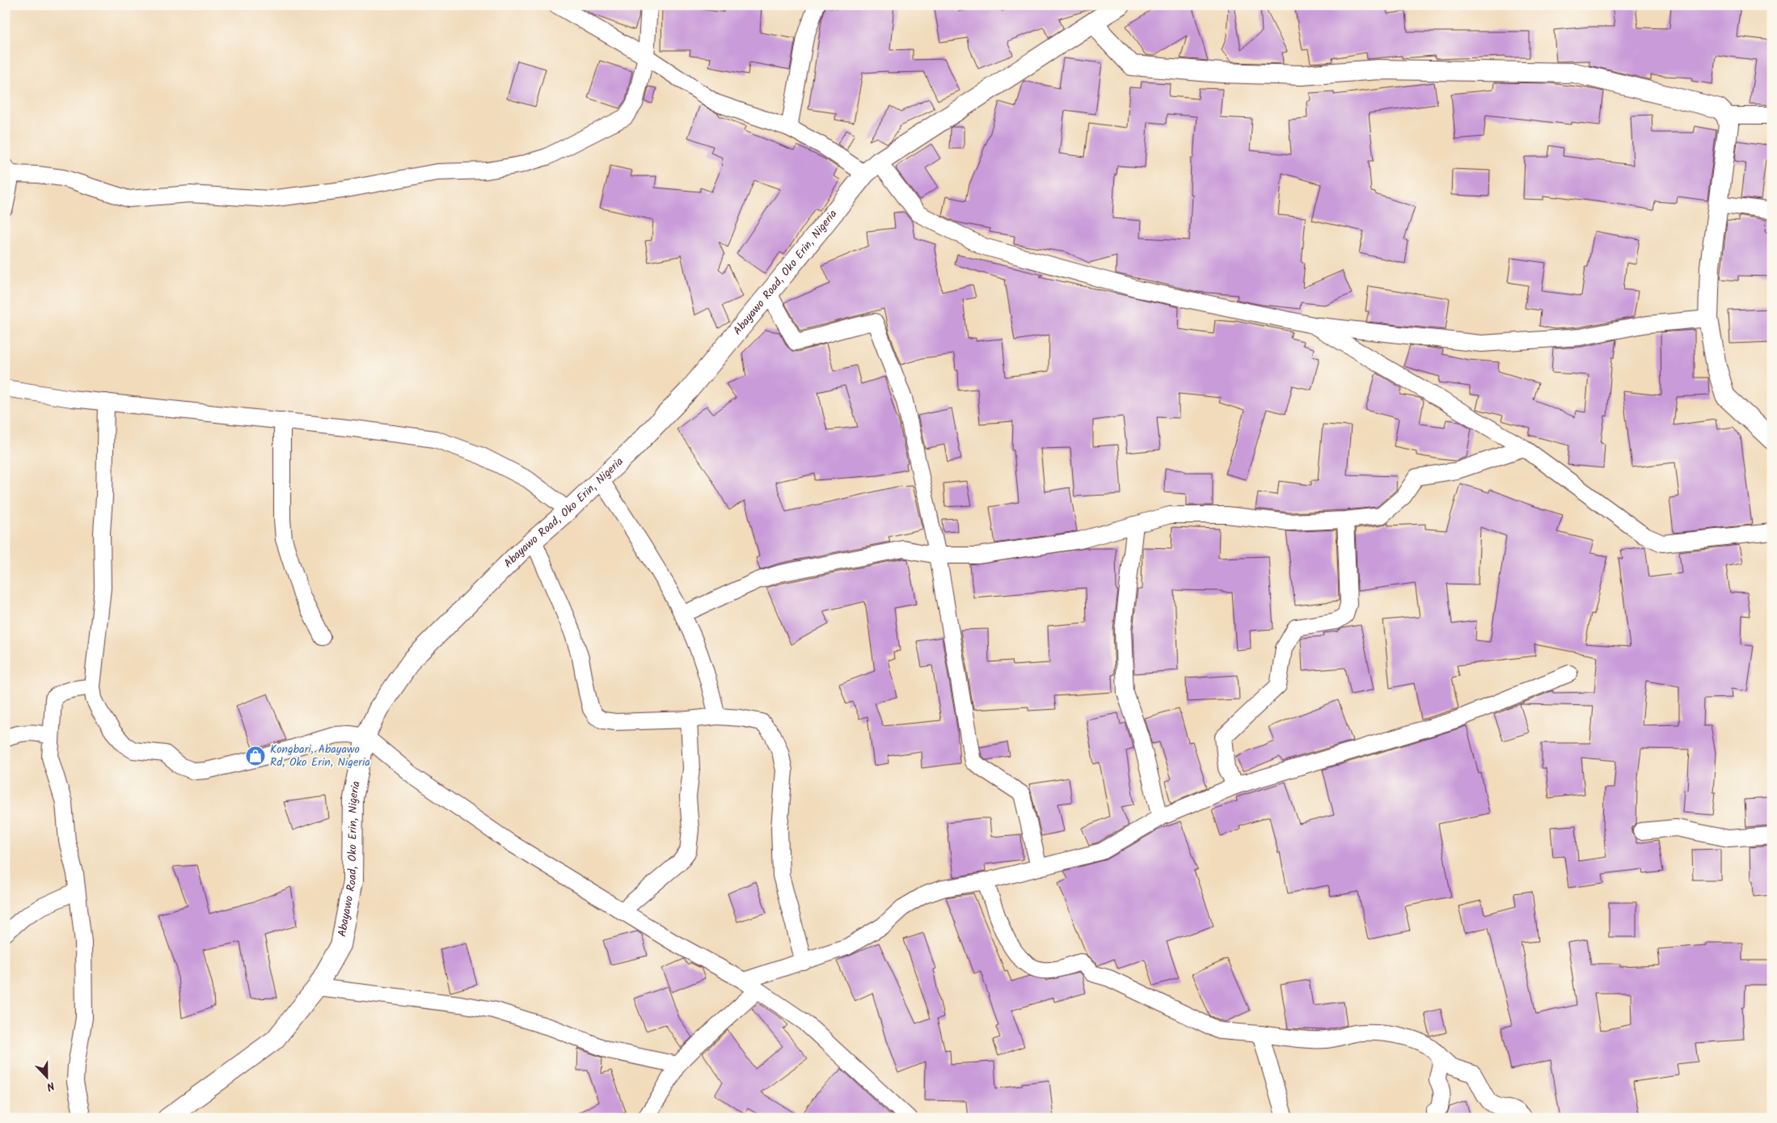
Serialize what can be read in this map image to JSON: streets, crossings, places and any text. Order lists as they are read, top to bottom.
{
  "streets": {
    "street": ["Abayawo Road, Oko Erin, Nigeria"]
  },
  "places": {
    "shop": ["Kongbari, Abayawo Rd, Oko Erin, Nigeria"]
  },
  "north": "bottom"
}
